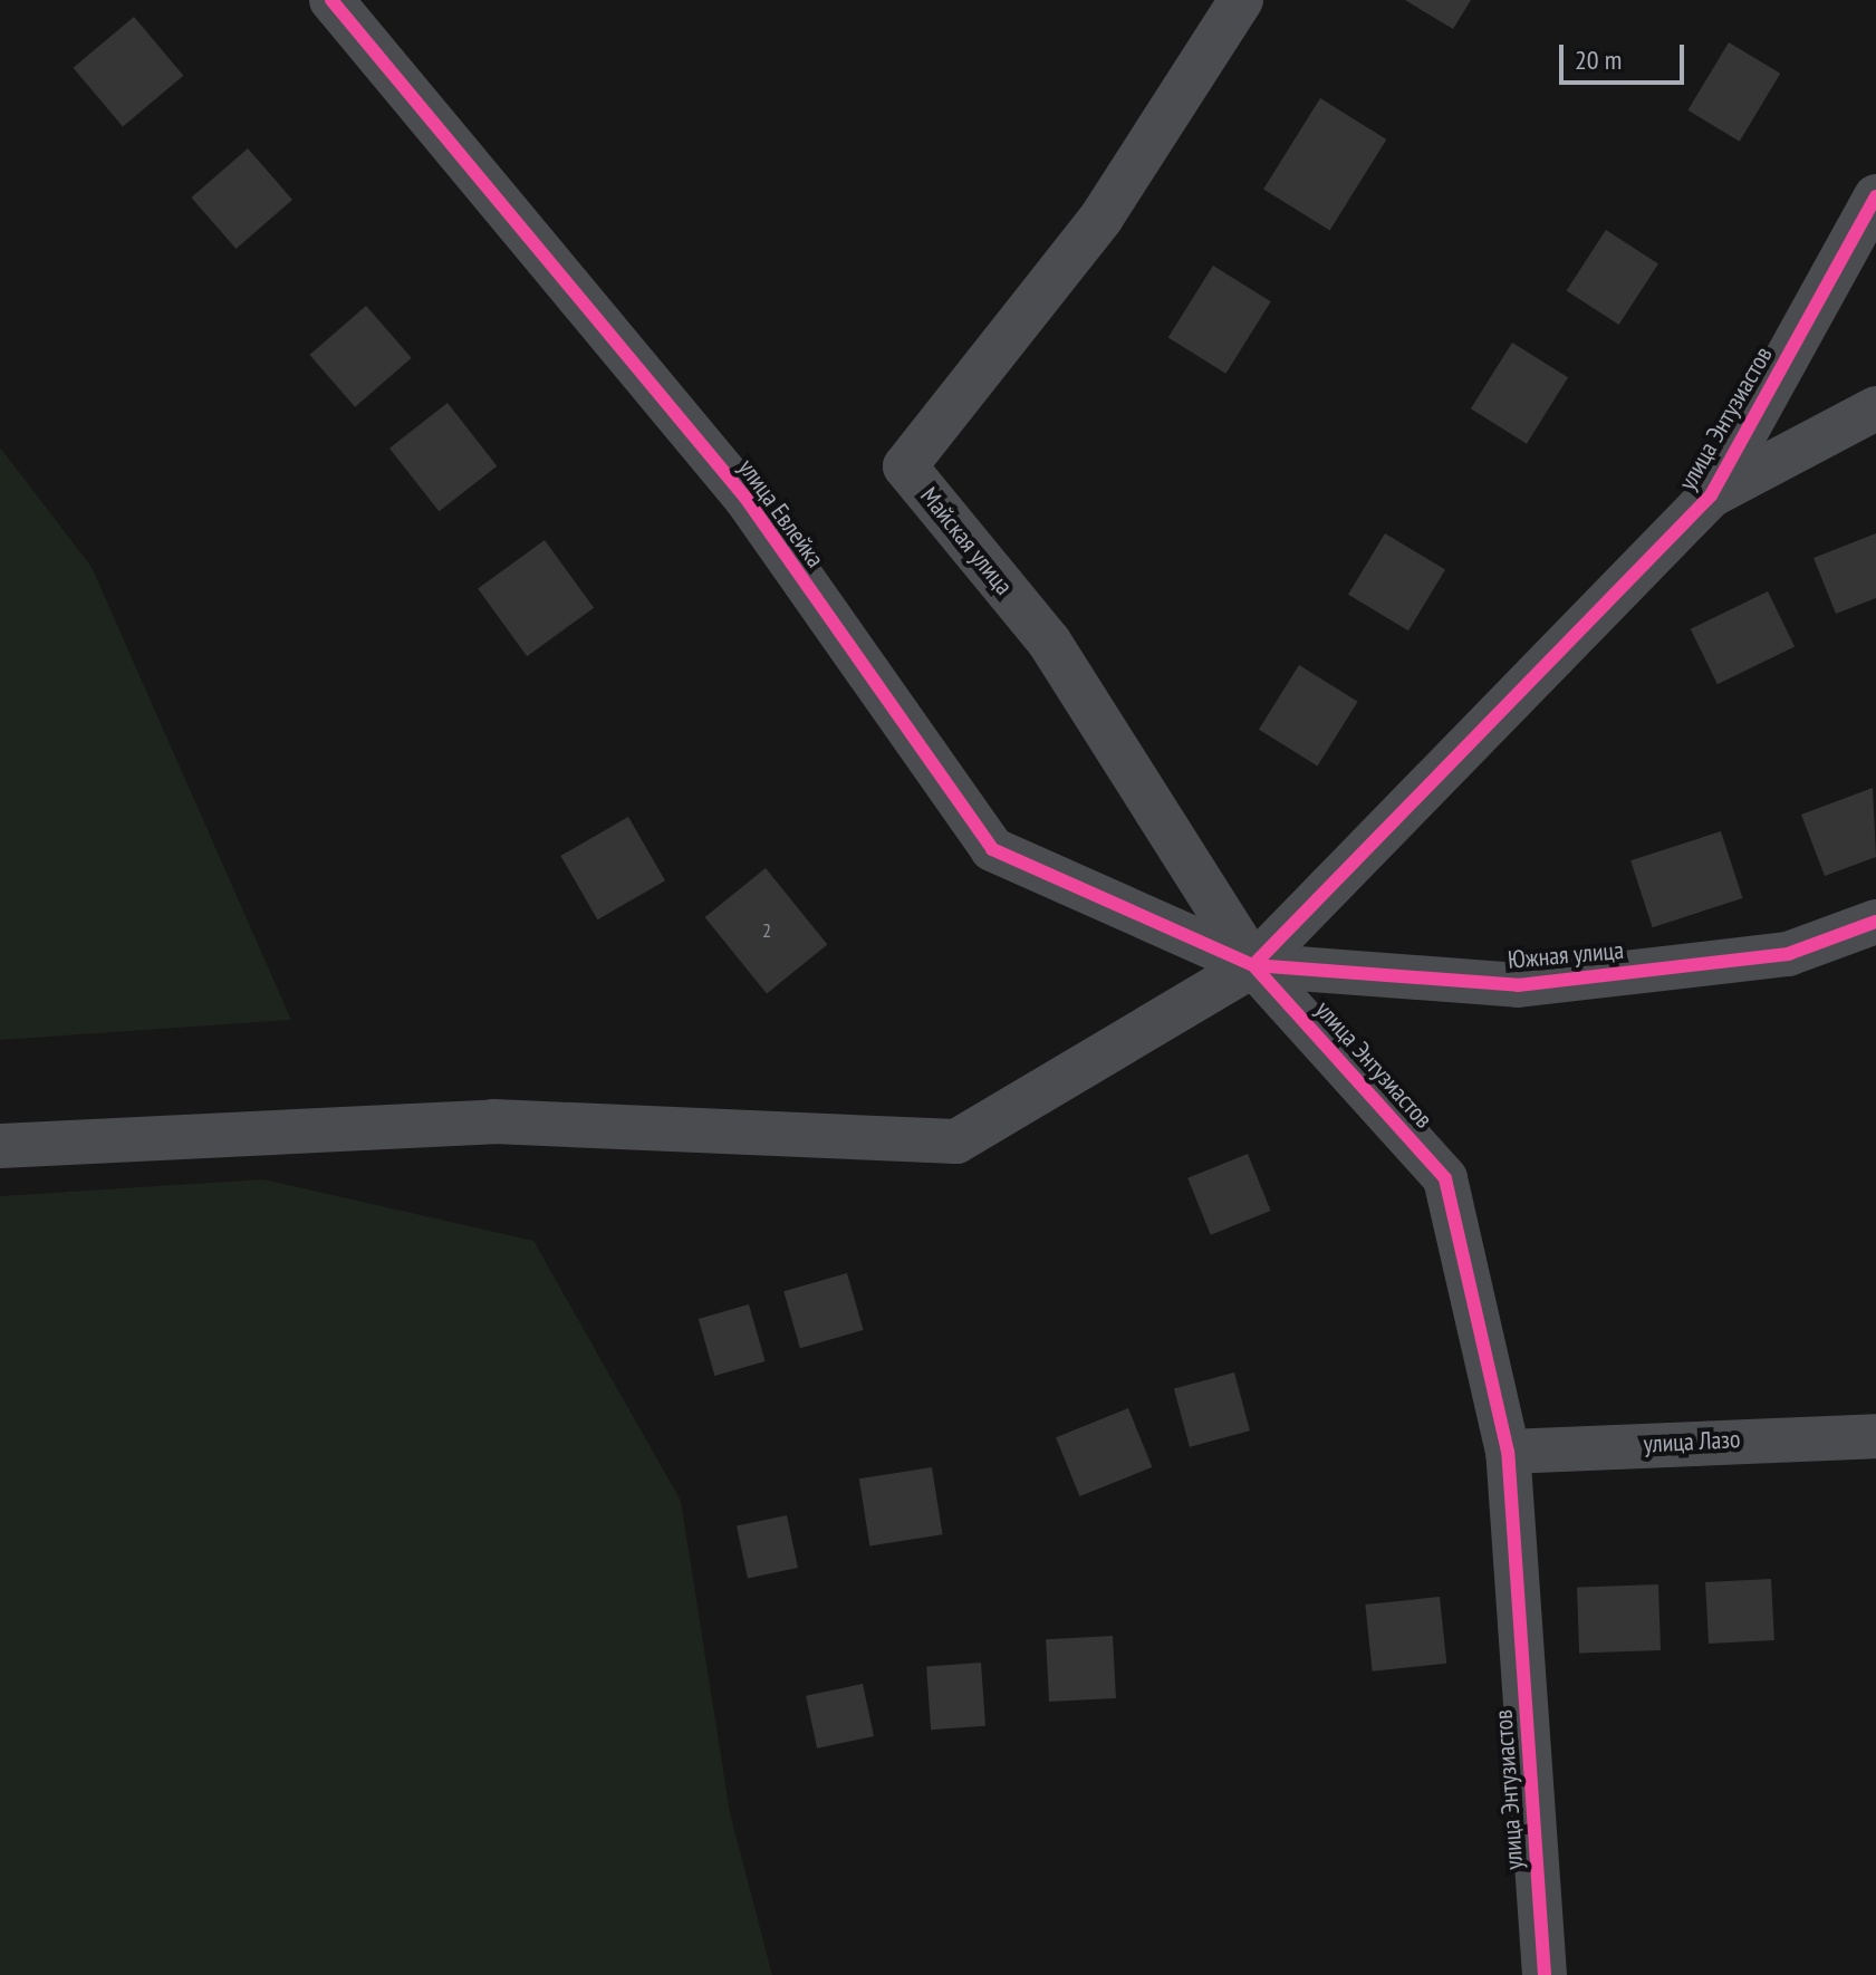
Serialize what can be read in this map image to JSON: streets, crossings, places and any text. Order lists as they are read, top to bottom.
{
  "streets": {
    "street": [
      "улица Энтузиастов",
      "улица Евлейка",
      "Майская улица",
      "Южная улица",
      "улица Лазо"
    ]
  },
  "crossings": [
    ["улица Энтузиастов", "улица Евлейка"],
    ["улица Энтузиастов", "Майская улица"],
    ["улица Энтузиастов", "Южная улица"],
    ["улица Энтузиастов", "улица Лазо"],
    ["улица Евлейка", "Майская улица"],
    ["улица Евлейка", "Южная улица"],
    ["Майская улица", "Южная улица"]
  ],
  "house_numbers": ["2"],
  "scale_bar": "20 m"
}
